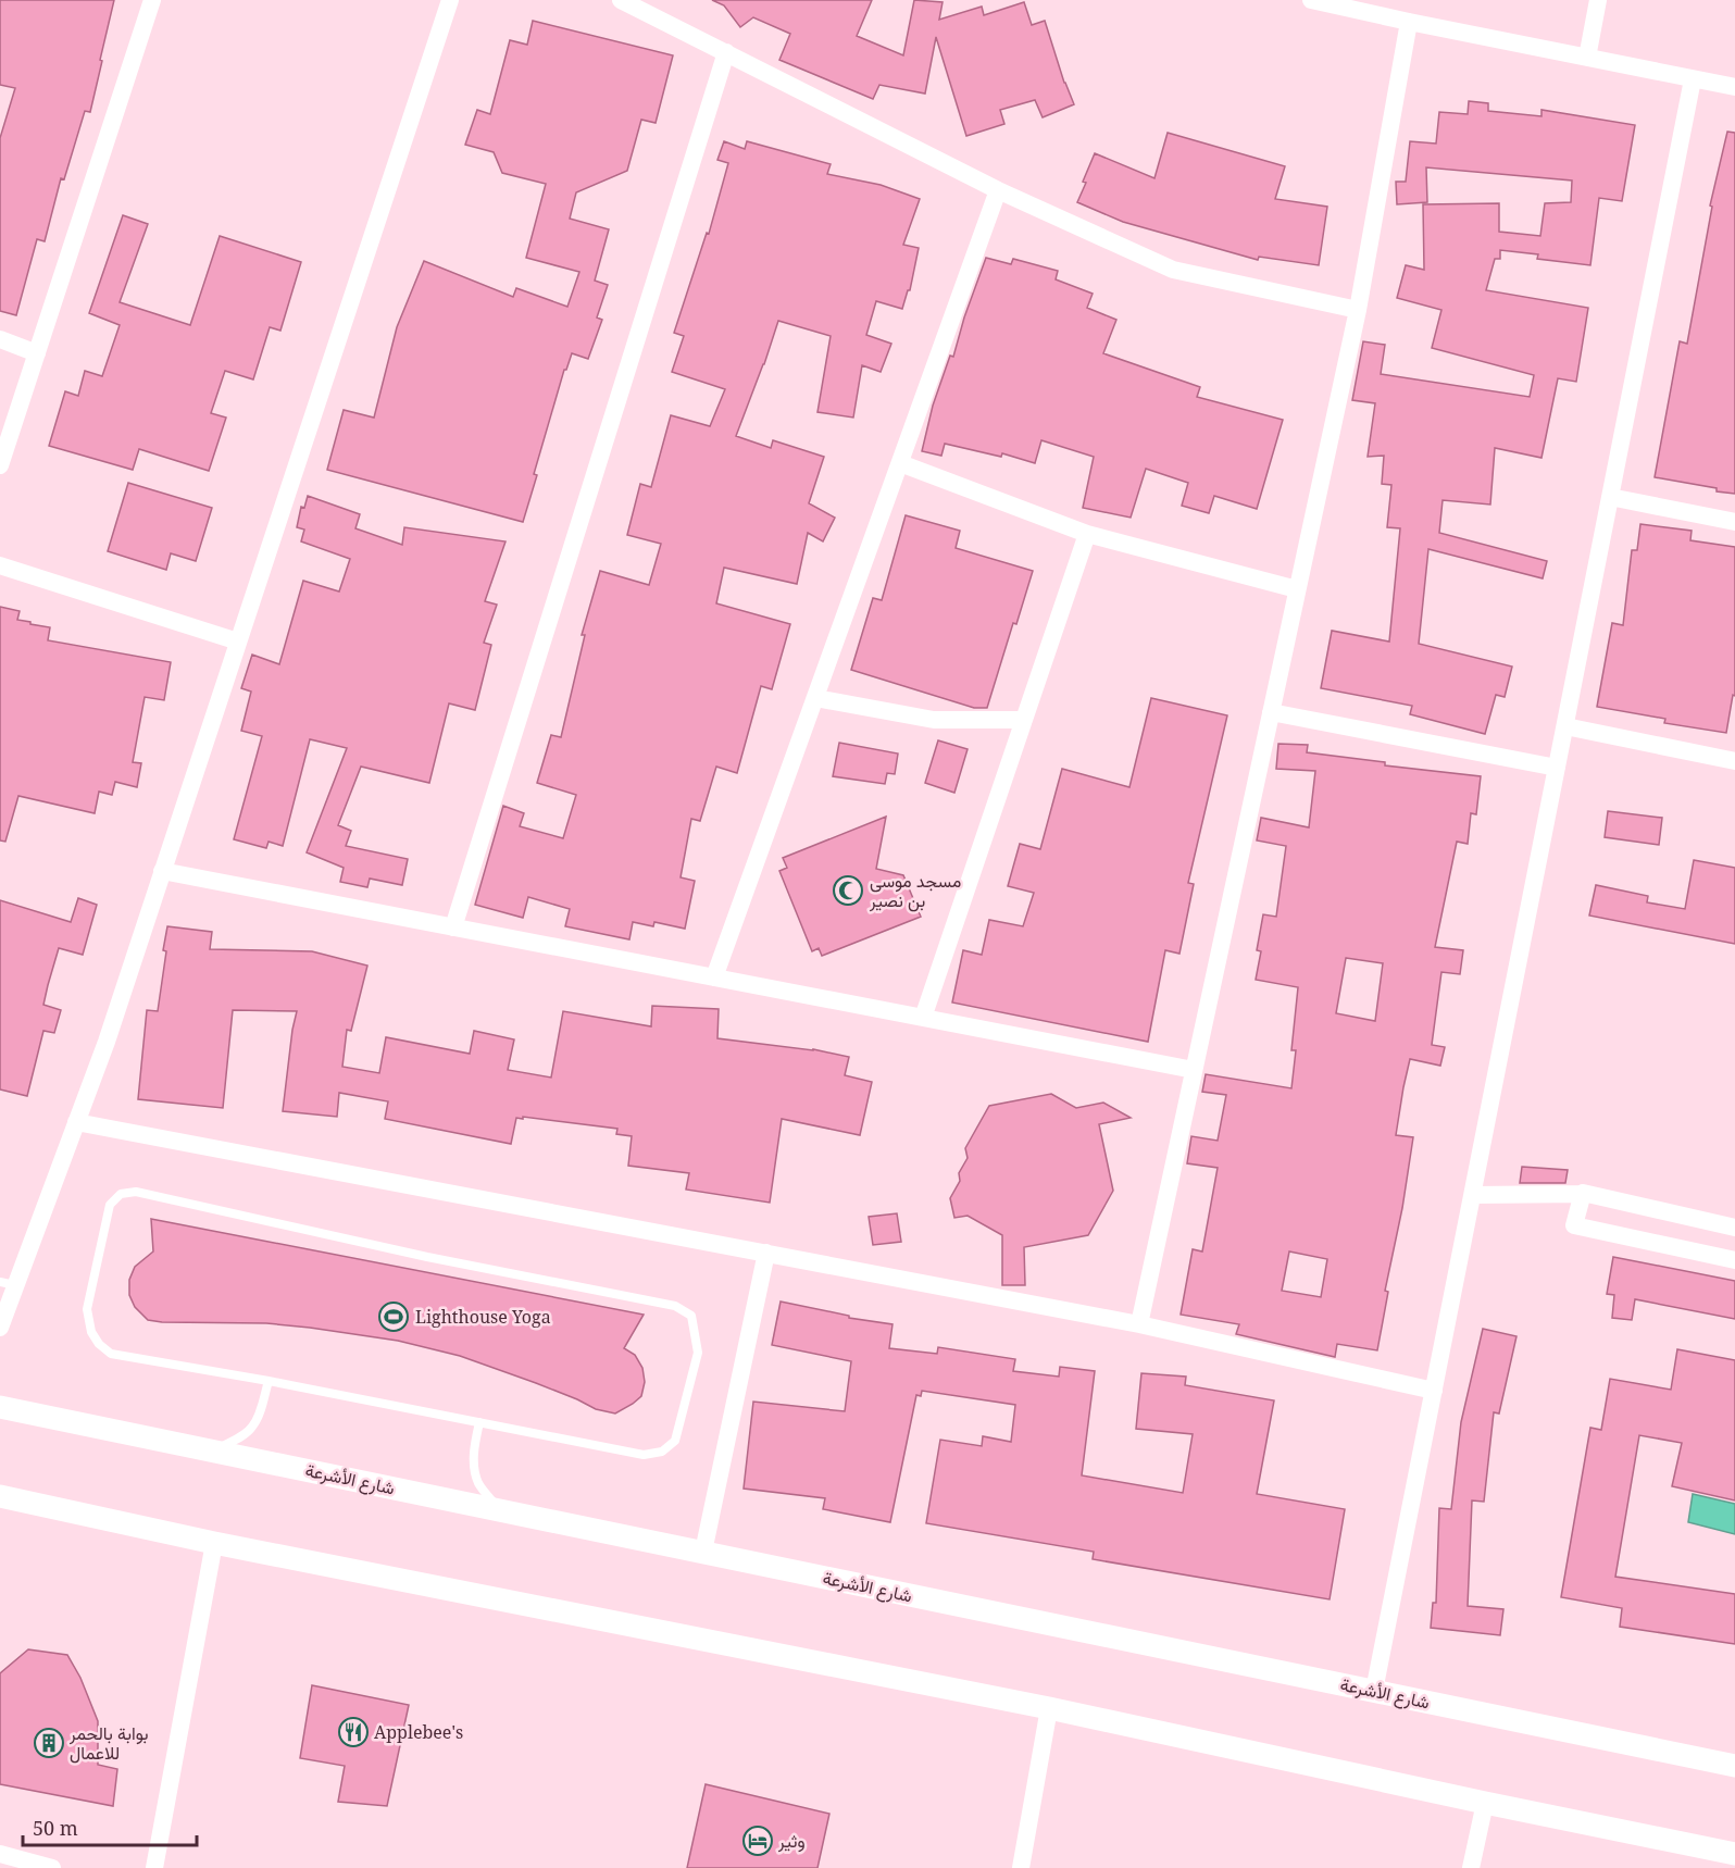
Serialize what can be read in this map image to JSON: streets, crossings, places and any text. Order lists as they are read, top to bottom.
{
  "streets": {
    "street": ["شارع الأشرعة"]
  },
  "places": {
    "mosque": ["مسجد موسى بن نصير"],
    "sports": ["Lighthouse Yoga"],
    "restaurant": ["Applebee's"],
    "building": ["بوابة بالحمر للاعمال"],
    "hotel": ["وثير"]
  },
  "scale_bar": "50 m"
}
